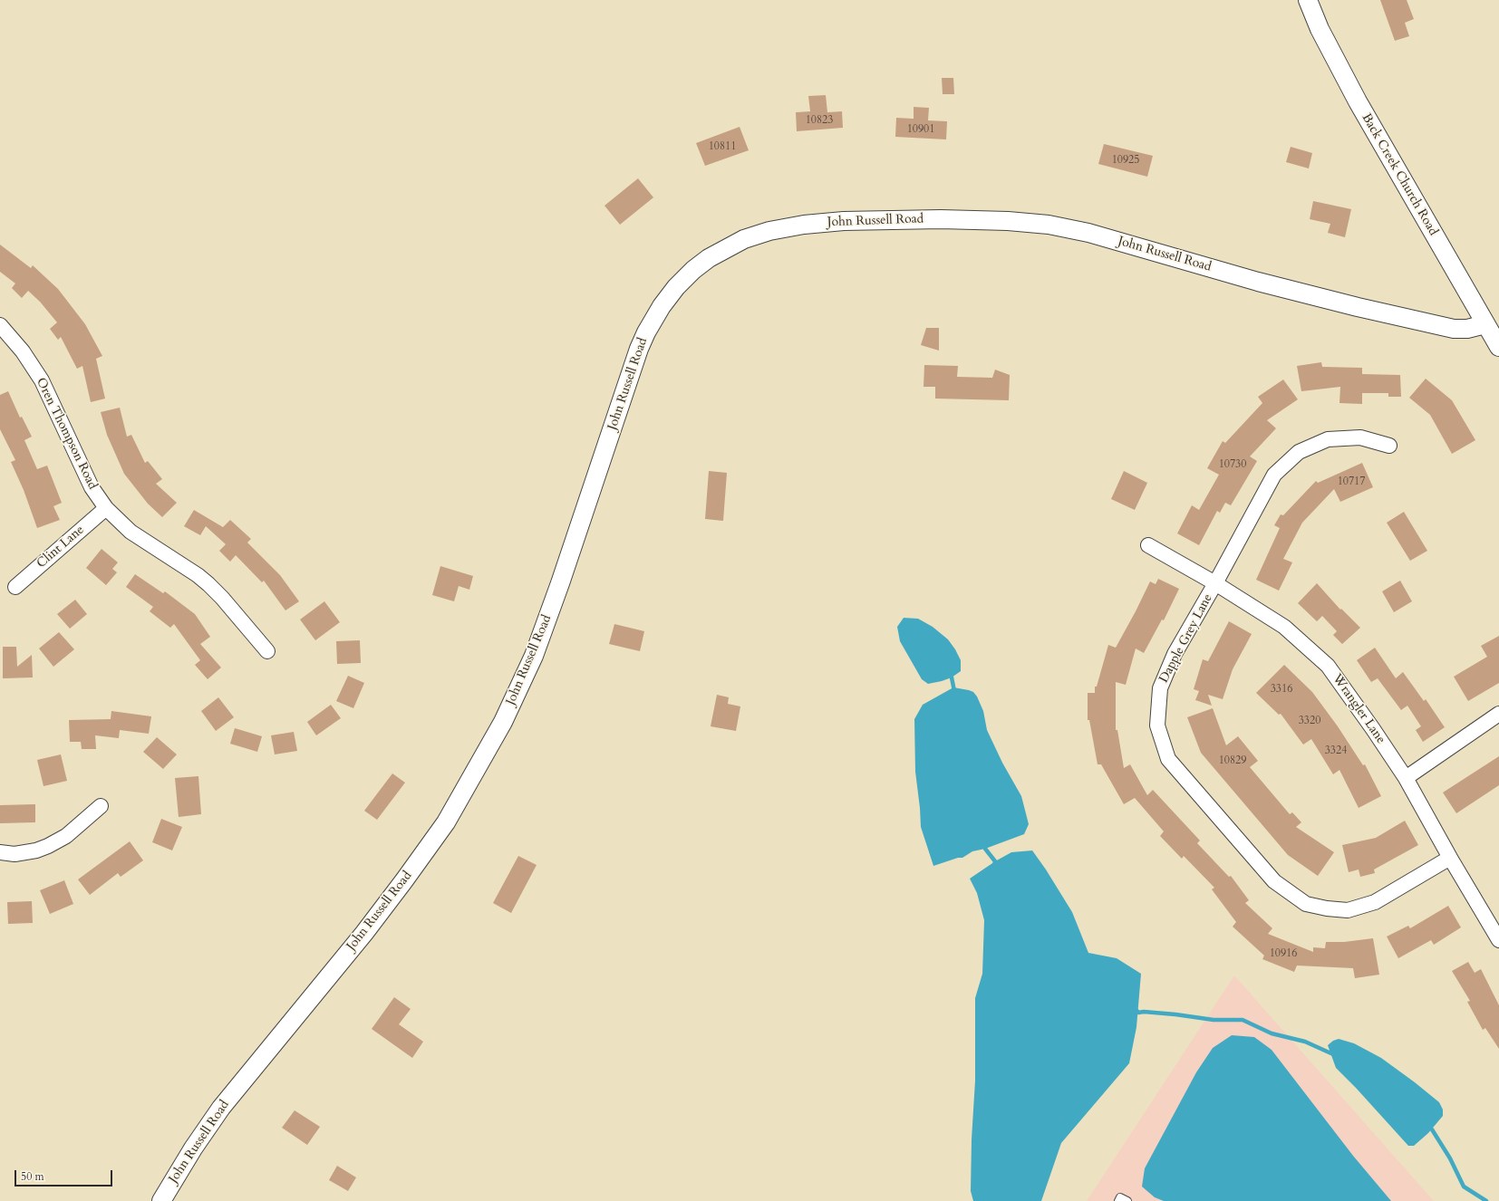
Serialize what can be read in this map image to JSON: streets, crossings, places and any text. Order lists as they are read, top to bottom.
{
  "streets": {
    "street": [
      "Back Creek Church Road",
      "John Russell Road",
      "Oren Thompson Road",
      "Clint Lane",
      "Dapple Grey Lane",
      "Wrangler Lane"
    ]
  },
  "crossings": [
    ["Back Creek Church Road", "John Russell Road"],
    ["Oren Thompson Road", "Clint Lane"],
    ["Dapple Grey Lane", "Wrangler Lane"]
  ],
  "house_numbers": [
    "10823",
    "10901",
    "10811",
    "10925",
    "10730",
    "10717",
    "3316",
    "3320",
    "3324",
    "10829",
    "10916"
  ],
  "scale_bar": "50 m"
}
